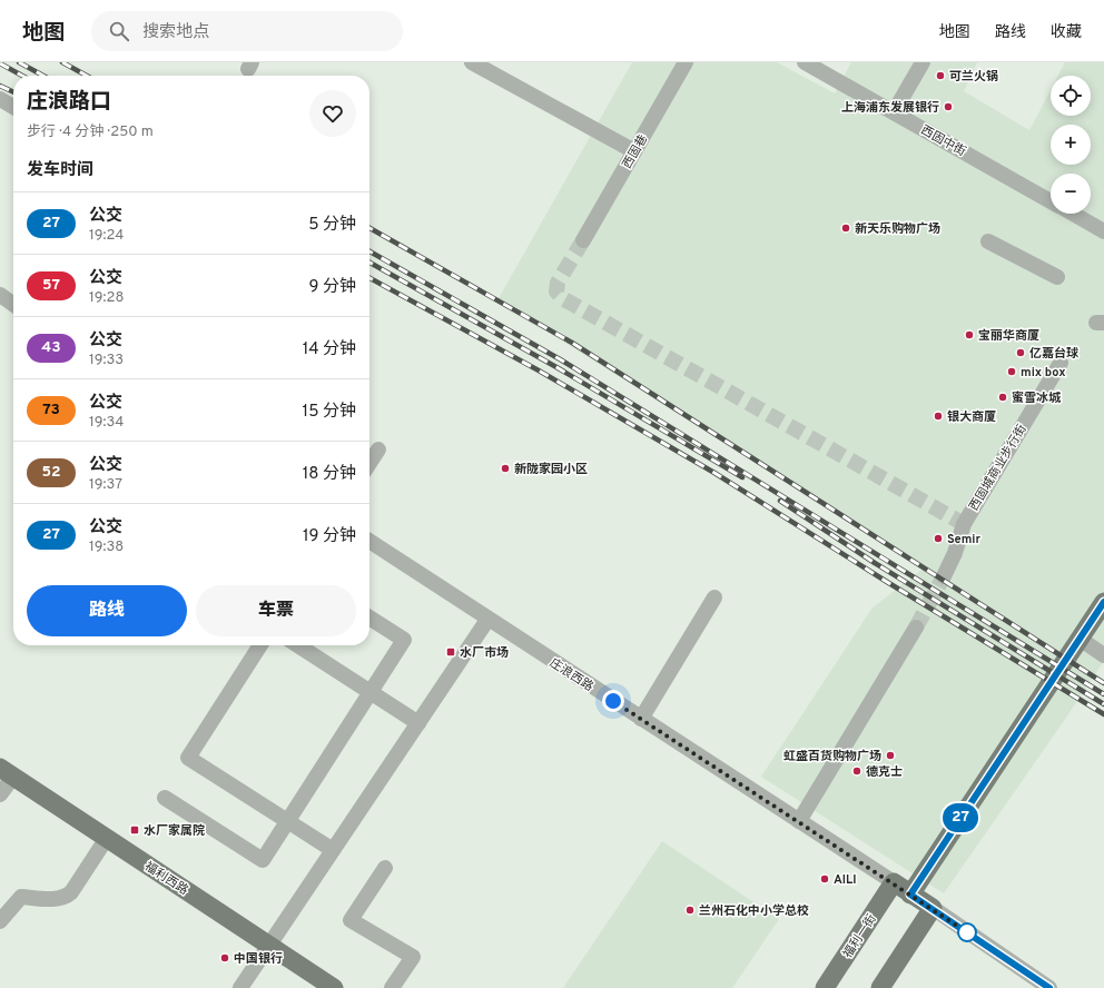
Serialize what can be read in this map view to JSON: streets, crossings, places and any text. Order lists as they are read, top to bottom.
{
  "streets": {
    "main road": ["福利西路", "福利一街"],
    "street": [
      "西固中街",
      "西固巷",
      "西固城商业步行街",
      "庄浪西路"
    ]
  },
  "crossings": [
    ["庄浪西路", "福利一街"]
  ],
  "places": {
    "other": [
      "可兰火锅",
      "上海浦东发展银行",
      "新天乐购物广场",
      "宝丽华商厦",
      "亿嘉台球",
      "mix box",
      "蜜雪冰城",
      "银大商厦",
      "新陇家园小区",
      "Semir",
      "虹盛百货购物广场",
      "德克士",
      "AILI",
      "兰州石化中小学总校",
      "中国银行"
    ],
    "transit": ["水厂市场", "水厂家属院"]
  },
  "lines": ["bus line 27"],
  "page": {
    "header": "地图",
    "search": "搜索地点",
    "nav": ["地图", "路线", "收藏"],
    "on_map": "27",
    "map_buttons": ["+", "−"],
    "heading": [
      ["庄浪路口", "步行 · 4 分钟 · 250 m"],
      "发车时间"
    ],
    "list": [
      {
        "mark": "27",
        "name": "公交",
        "note": "19:24",
        "value": "5 分钟"
      },
      {
        "mark": "57",
        "name": "公交",
        "note": "19:28",
        "value": "9 分钟"
      },
      {
        "mark": "43",
        "name": "公交",
        "note": "19:33",
        "value": "14 分钟"
      },
      {
        "mark": "73",
        "name": "公交",
        "note": "19:34",
        "value": "15 分钟"
      },
      {
        "mark": "52",
        "name": "公交",
        "note": "19:37",
        "value": "18 分钟"
      },
      {
        "mark": "27",
        "name": "公交",
        "note": "19:38",
        "value": "19 分钟"
      }
    ],
    "buttons": ["路线", "车票"]
  }
}
